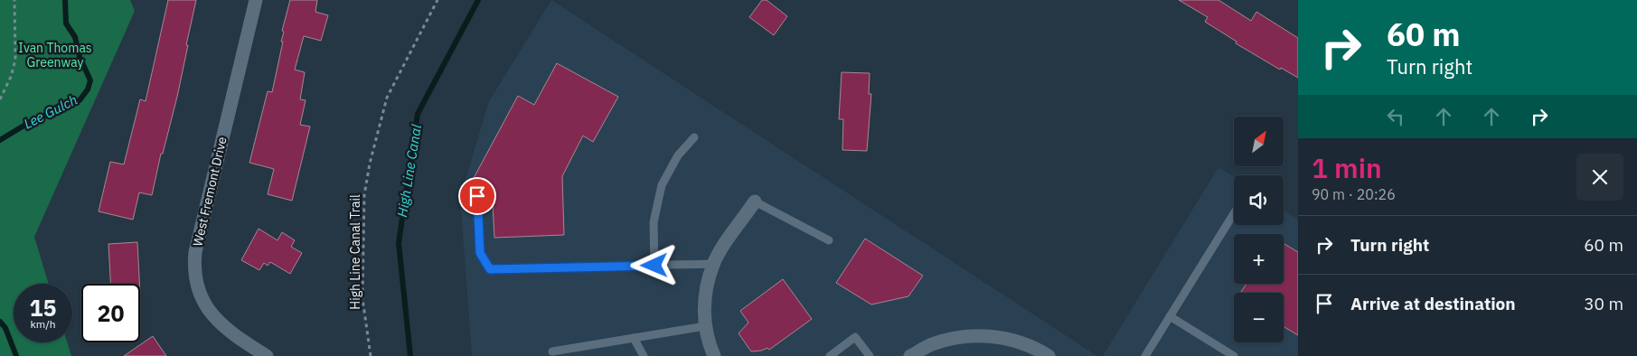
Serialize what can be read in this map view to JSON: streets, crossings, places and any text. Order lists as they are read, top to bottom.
{
  "streets": {
    "street": ["West Fremont Drive"],
    "path": ["High Line Canal Trail"]
  },
  "water": ["Lee Gulch", "High Line Canal"],
  "parks": ["Ivan Thomas Greenway"],
  "north": "top right",
  "page": {
    "turn": ["60 m", "Turn right"],
    "map_buttons": ["+", "−"],
    "heading": ["1 min", "90 m · 20:26"],
    "list": [
      {
        "name": "Turn right",
        "value": "60 m"
      },
      {
        "name": "Arrive at destination",
        "value": "30 m"
      }
    ],
    "speed": "15 km/h",
    "limit": "20"
  }
}
